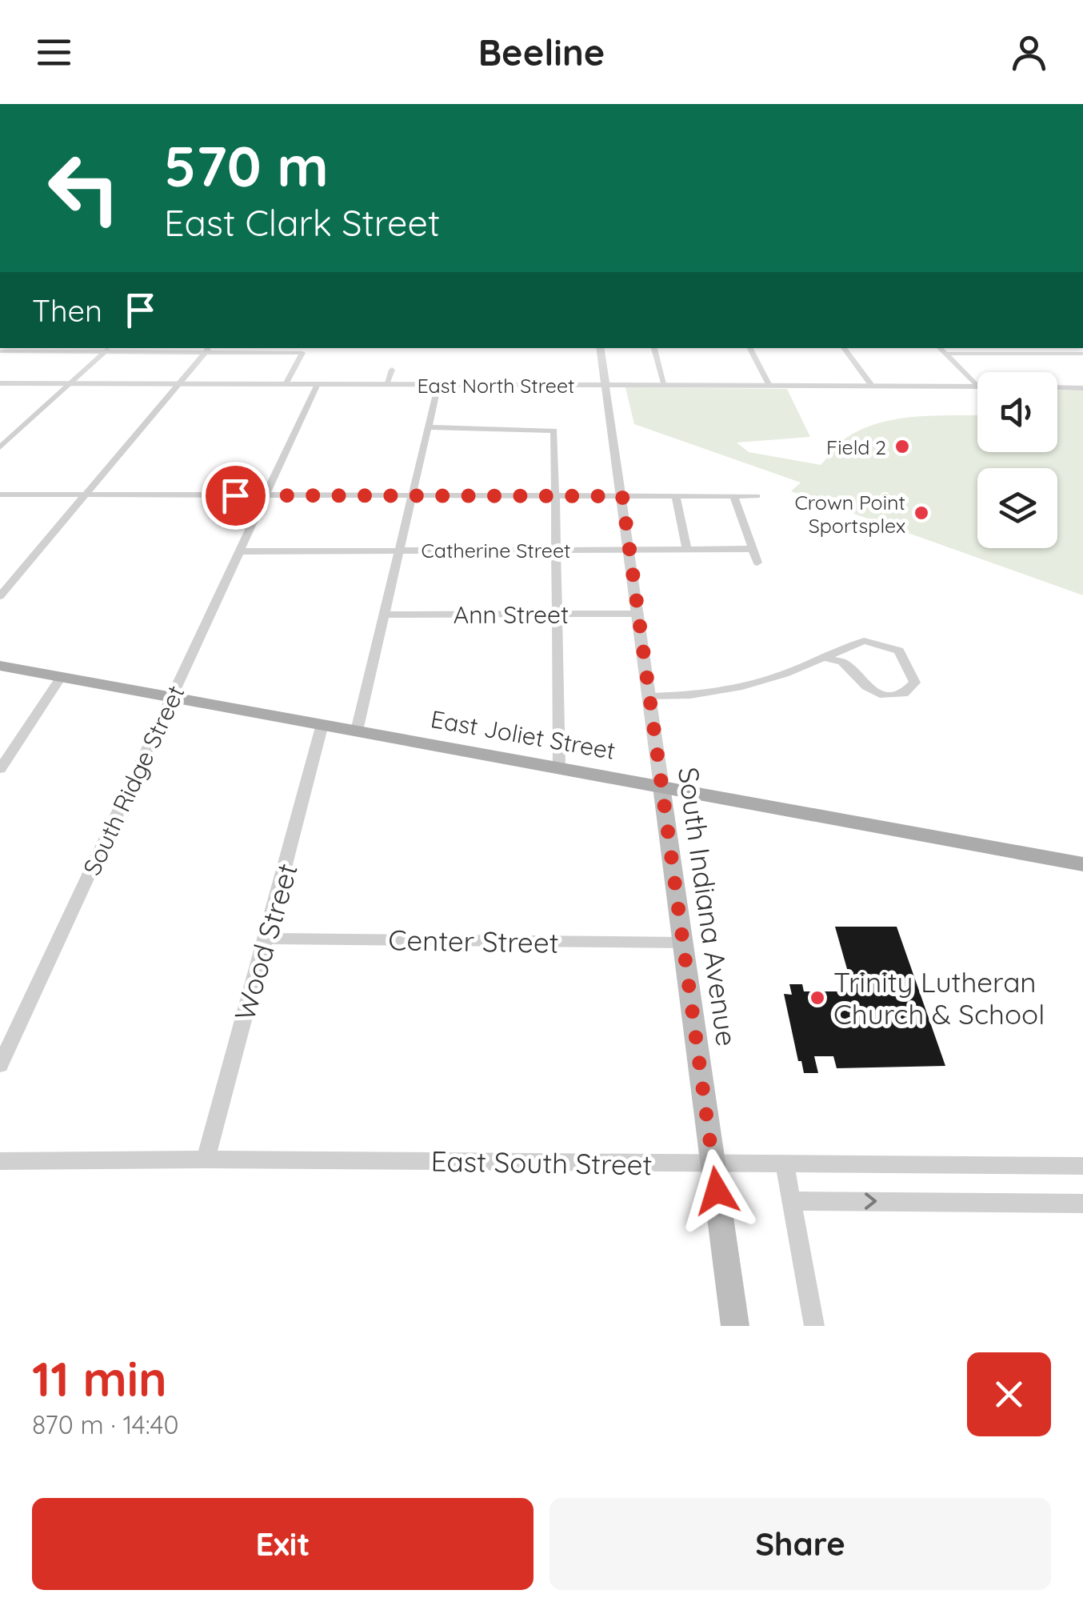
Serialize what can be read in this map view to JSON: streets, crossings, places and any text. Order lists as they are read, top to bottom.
{
  "streets": {
    "main road": ["East Joliet Street", "South Indiana Avenue"],
    "street": [
      "East North Street",
      "Catherine Street",
      "Ann Street",
      "South Ridge Street",
      "Center Street",
      "Wood Street",
      "East South Street"
    ]
  },
  "crossings": [
    ["East North Street", "South Ridge Street"],
    ["East North Street", "South Indiana Avenue"],
    ["Catherine Street", "South Ridge Street"],
    ["Catherine Street", "South Indiana Avenue"],
    ["Ann Street", "South Indiana Avenue"],
    ["East Joliet Street", "South Ridge Street"],
    ["East Joliet Street", "South Indiana Avenue"],
    ["East Joliet Street", "Wood Street"],
    ["South Indiana Avenue", "Center Street"],
    ["South Indiana Avenue", "East South Street"],
    ["Center Street", "Wood Street"],
    ["Wood Street", "East South Street"]
  ],
  "places": ["Field 2", "Crown Point Sportsplex", "Trinity Lutheran Church & School"],
  "page": {
    "header": "Beeline",
    "turn": ["570 m", "East Clark Street"],
    "then": "Then",
    "heading": ["11 min", "870 m · 14:40"],
    "buttons": ["Exit", "Share"]
  }
}
